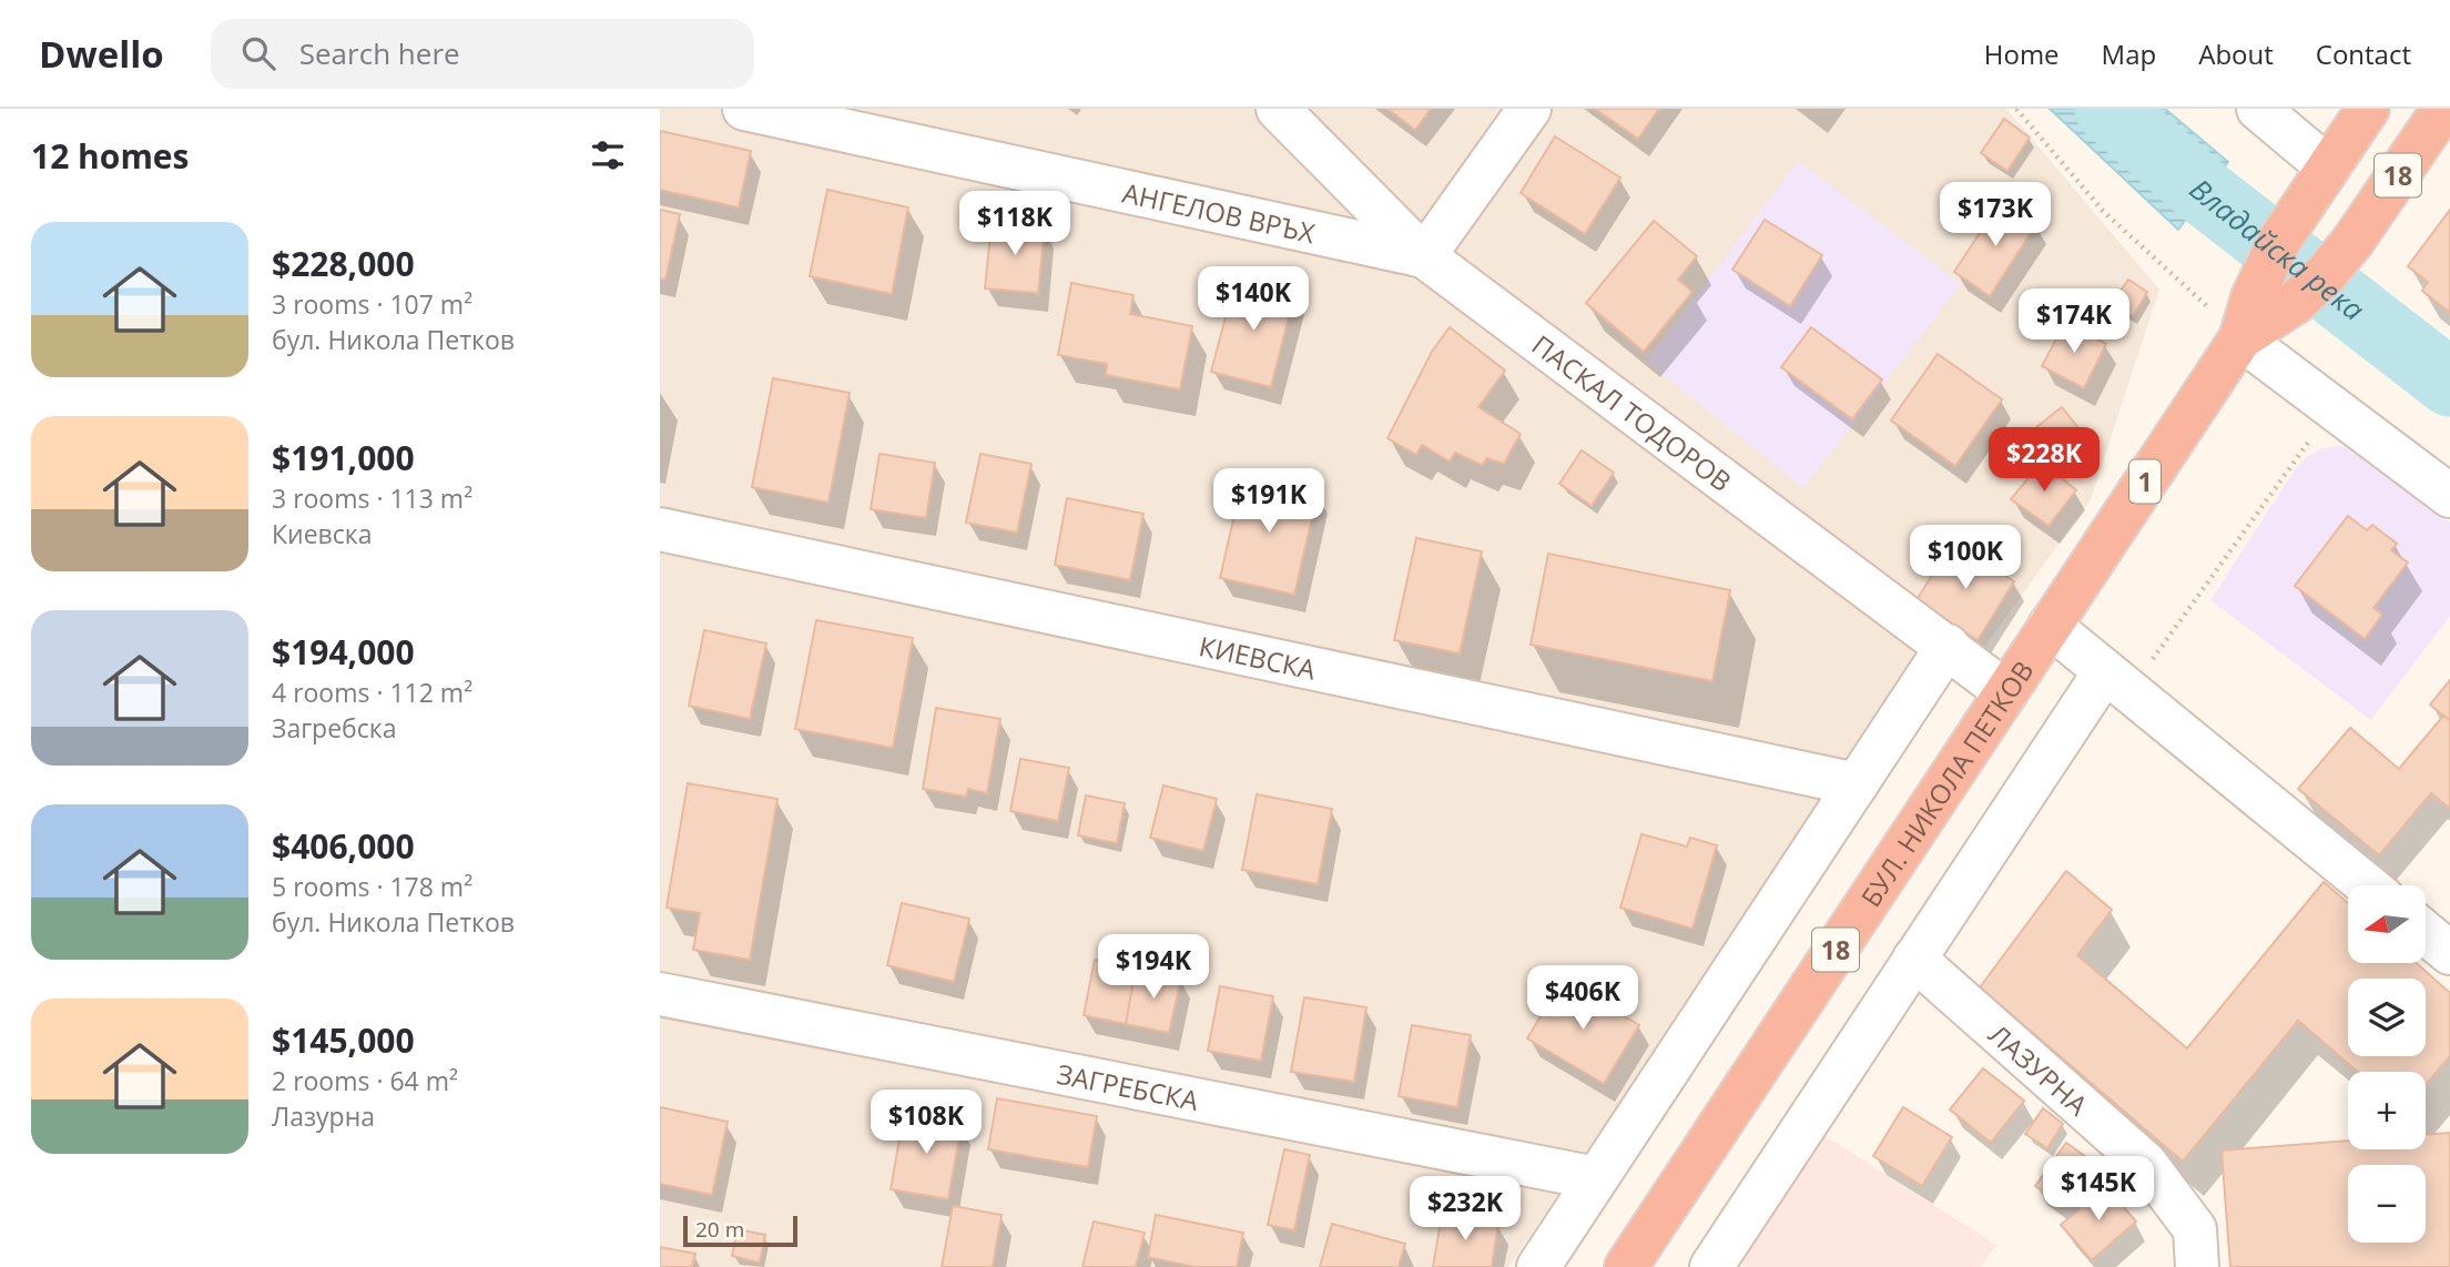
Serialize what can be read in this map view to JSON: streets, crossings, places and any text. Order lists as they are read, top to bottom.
{
  "streets": {
    "highway": ["18", "1", "БУЛ. НИКОЛА ПЕТКОВ"],
    "street": [
      "АНГЕЛОВ ВРЪХ",
      "ПАСКАЛ ТОДОРОВ",
      "КИЕВСКА",
      "ЛАЗУРНА",
      "ЗАГРЕБСКА"
    ]
  },
  "crossings": [
    ["18", "БУЛ. НИКОЛА ПЕТКОВ"],
    ["АНГЕЛОВ ВРЪХ", "ПАСКАЛ ТОДОРОВ"],
    ["ПАСКАЛ ТОДОРОВ", "БУЛ. НИКОЛА ПЕТКОВ"]
  ],
  "water": ["Владайска река"],
  "scale_bar": "20 m",
  "north": "left",
  "page": {
    "header": "Dwello",
    "search": "Search here",
    "nav": [
      "Home",
      "Map",
      "About",
      "Contact"
    ],
    "heading": "12 homes",
    "price": [
      "$173K",
      "$118K",
      "$140K",
      "$174K",
      "$228K",
      "$191K",
      "$100K",
      "$194K",
      "$406K",
      "$108K",
      "$145K",
      "$232K"
    ],
    "list": [
      {
        "name": "$228,000",
        "note": "3 rooms · 107 m² · бул. Никола Петков"
      },
      {
        "name": "$191,000",
        "note": "3 rooms · 113 m² · Киевска"
      },
      {
        "name": "$194,000",
        "note": "4 rooms · 112 m² · Загребска"
      },
      {
        "name": "$406,000",
        "note": "5 rooms · 178 m² · бул. Никола Петков"
      },
      {
        "name": "$145,000",
        "note": "2 rooms · 64 m² · Лазурна"
      }
    ],
    "map_buttons": ["+", "−"],
    "scale": "20 m"
  }
}
